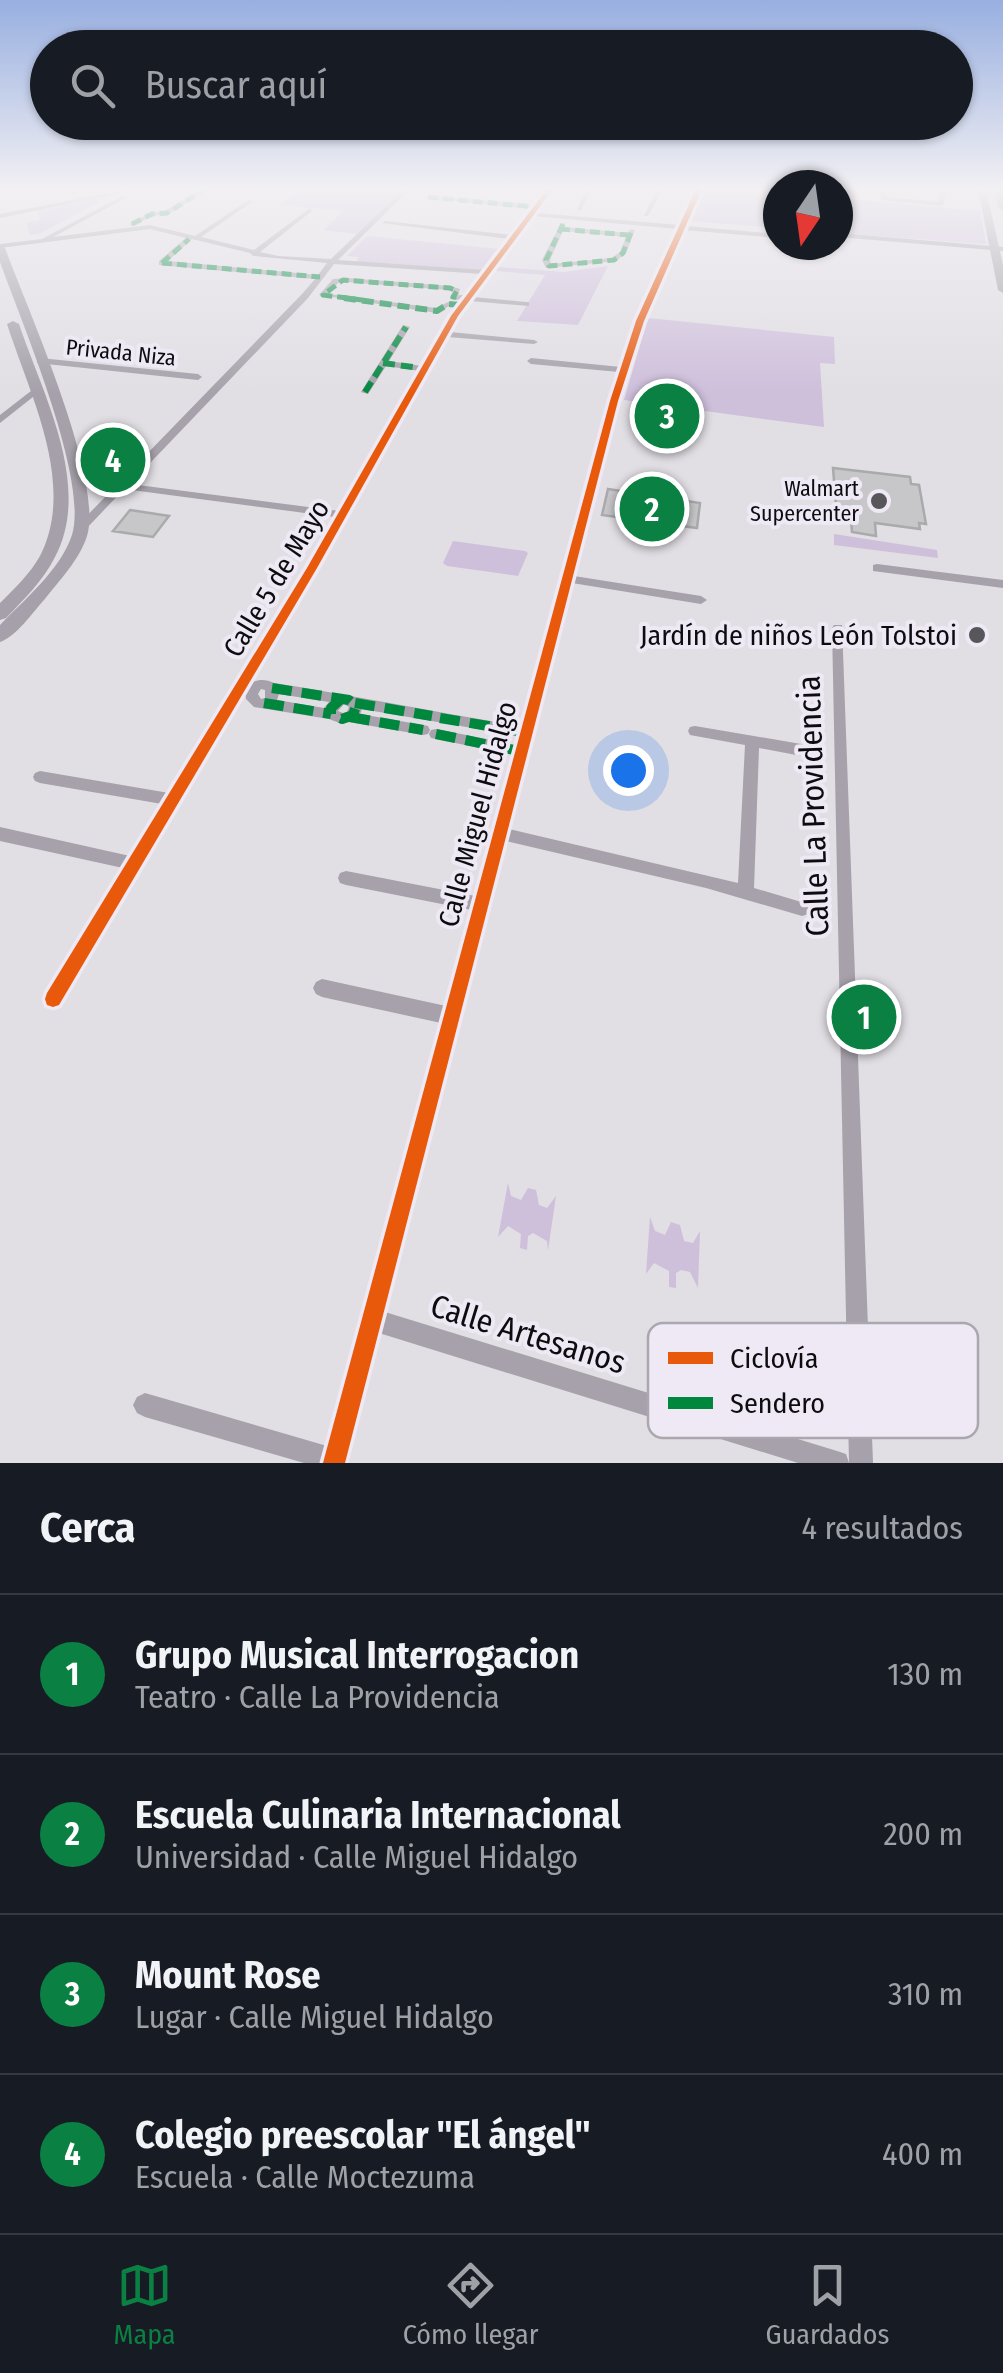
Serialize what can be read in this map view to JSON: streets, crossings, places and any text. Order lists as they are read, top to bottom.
{
  "streets": {
    "street": [
      "Privada Niza",
      "Calle 5 de Mayo",
      "Calle La Providencia",
      "Calle Miguel Hidalgo",
      "Calle Artesanos"
    ]
  },
  "crossings": [
    ["Calle Miguel Hidalgo", "Calle Artesanos"]
  ],
  "places": ["Walmart Supercenter", "Jardín de niños León Tolstoi"],
  "legend": ["Ciclovía", "Sendero"],
  "north": "bottom",
  "page": {
    "search": "Buscar aquí",
    "pins": [
      "3",
      "4",
      "2",
      "1"
    ],
    "heading": ["Cerca", "4 resultados"],
    "list": [
      {
        "mark": "1",
        "name": "Grupo Musical Interrogacion",
        "note": "Teatro · Calle La Providencia",
        "value": "130 m"
      },
      {
        "mark": "2",
        "name": "Escuela Culinaria Internacional",
        "note": "Universidad · Calle Miguel Hidalgo",
        "value": "200 m"
      },
      {
        "mark": "3",
        "name": "Mount Rose",
        "note": "Lugar · Calle Miguel Hidalgo",
        "value": "310 m"
      },
      {
        "mark": "4",
        "name": "Colegio preescolar \"El ángel\"",
        "note": "Escuela · Calle Moctezuma",
        "value": "400 m"
      }
    ],
    "nav": ["Mapa", "Cómo llegar", "Guardados"]
  }
}
